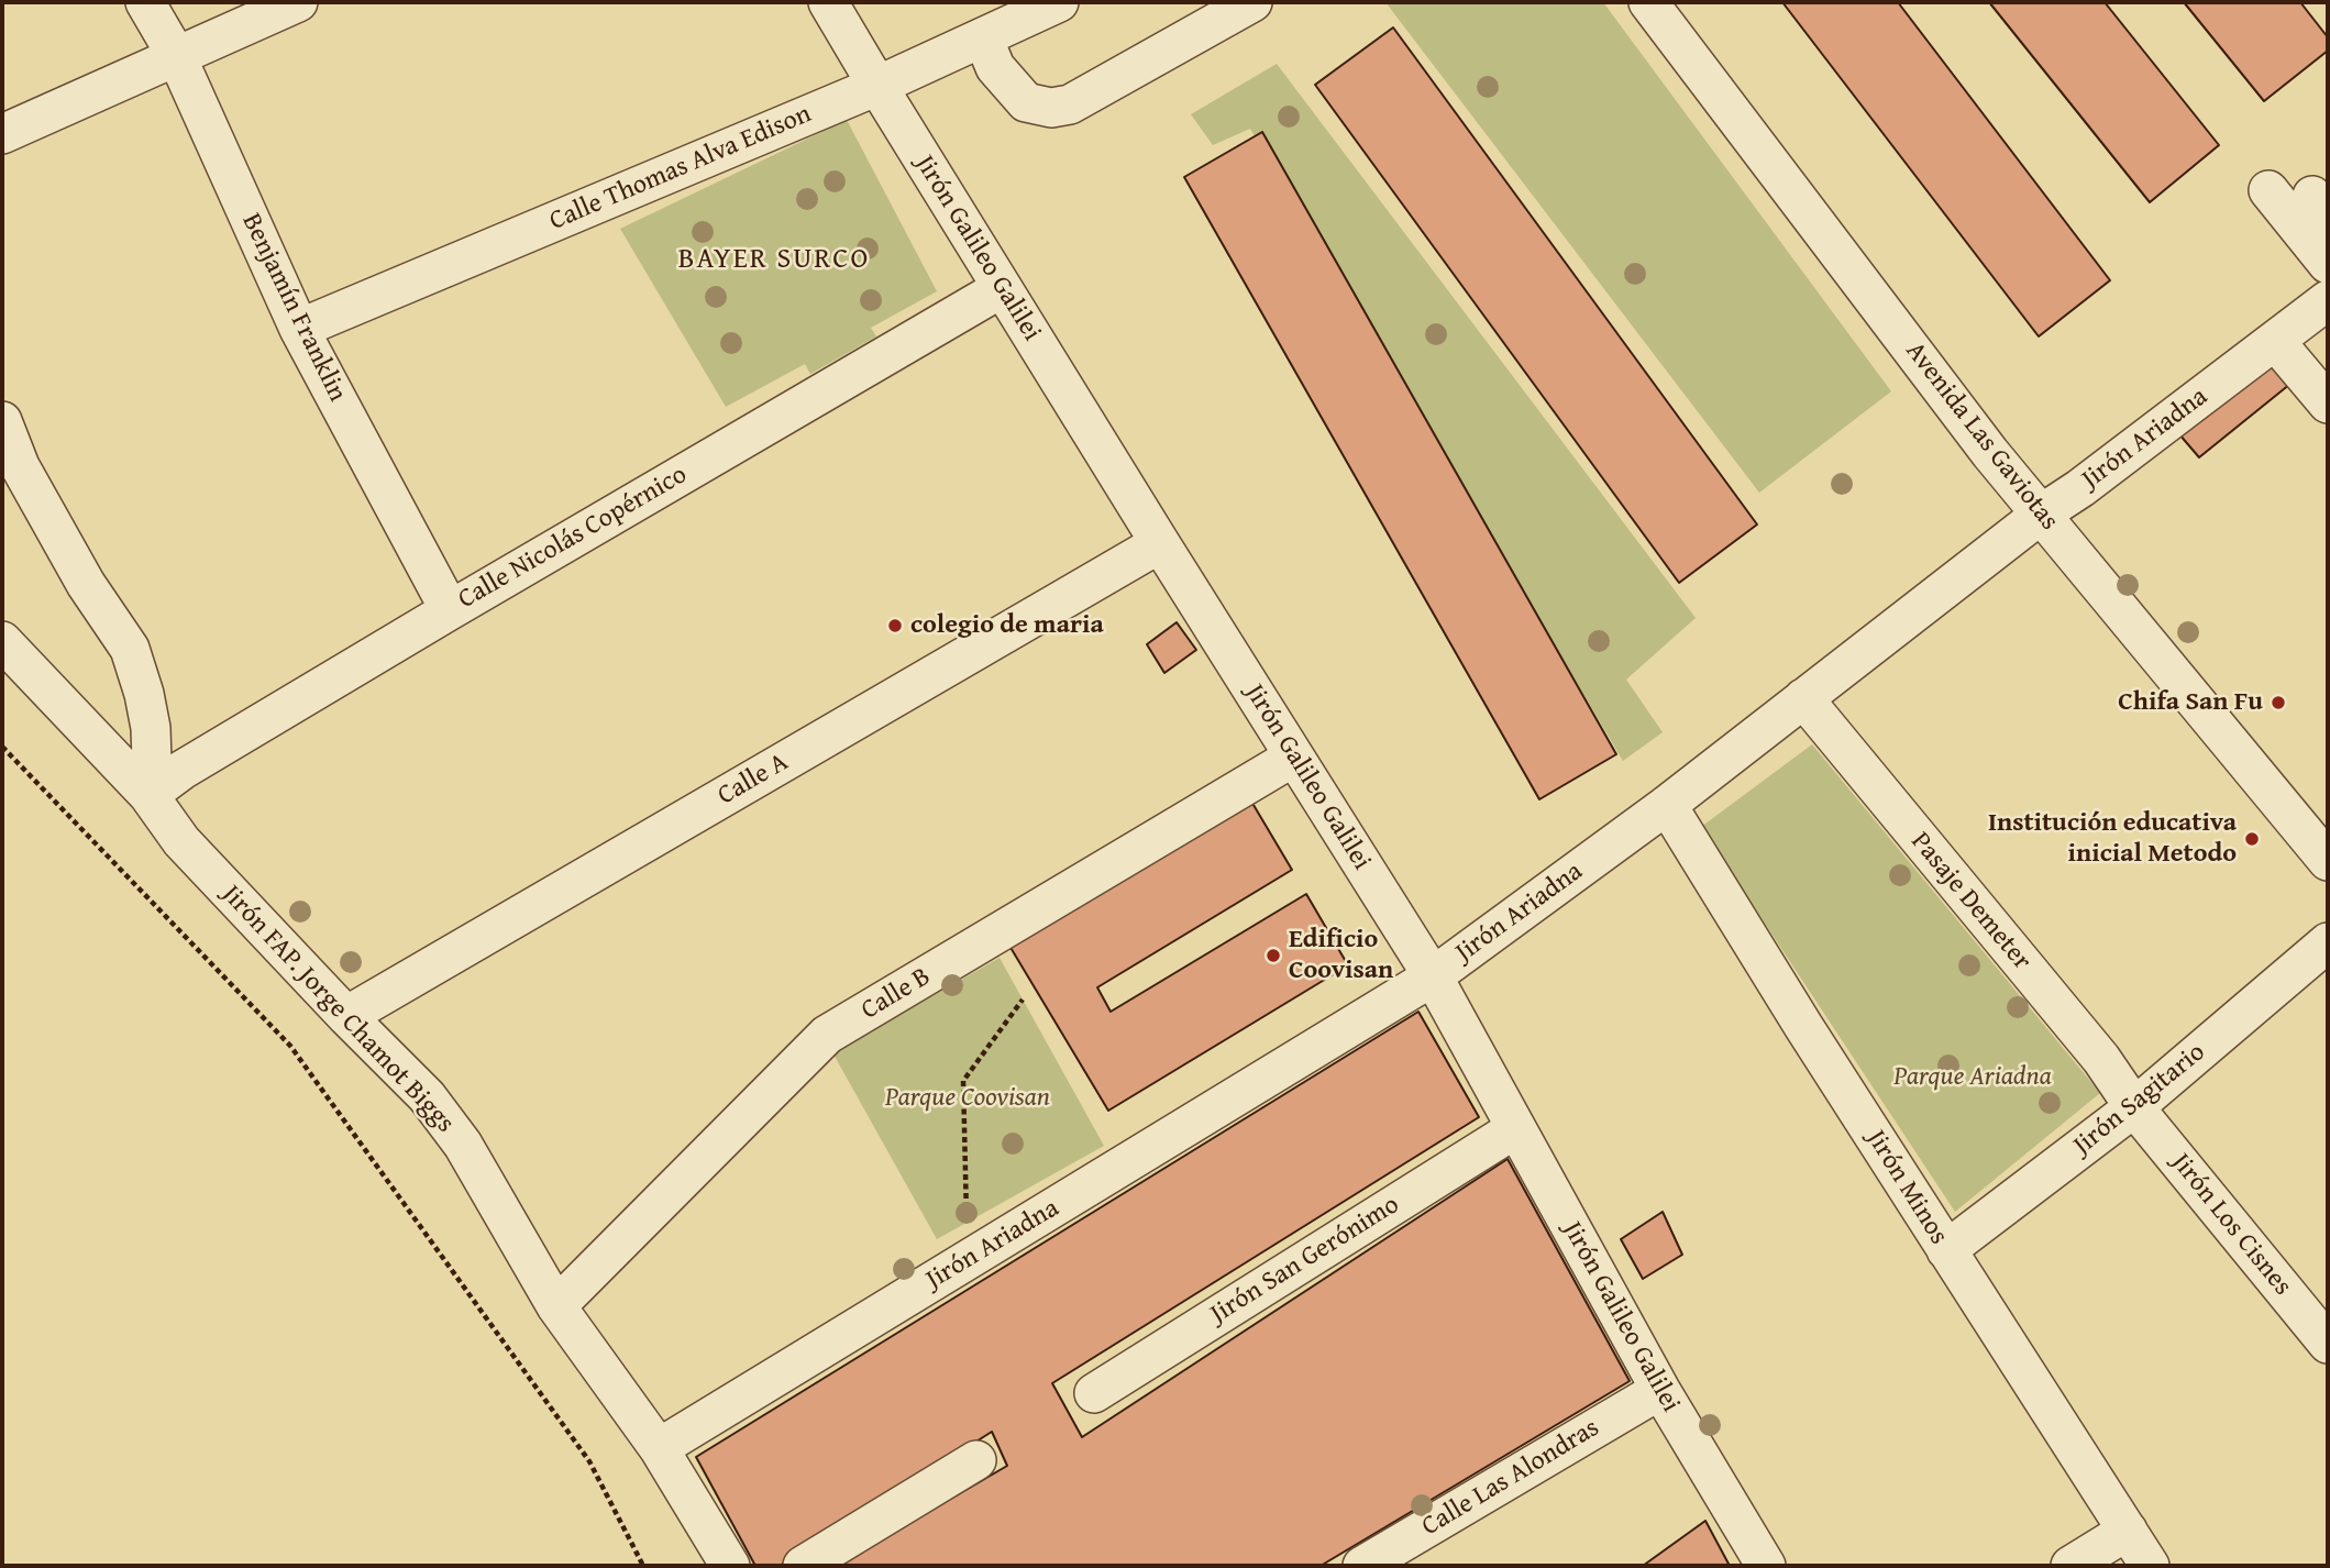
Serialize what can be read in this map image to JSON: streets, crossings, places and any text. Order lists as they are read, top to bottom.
{
  "streets": {
    "street": [
      "Calle Thomas Alva Edison",
      "Jirón Galileo Galilei",
      "Benjamín Franklin",
      "Avenida Las Gaviotas",
      "Jirón Ariadna",
      "Calle Nicolás Copérnico",
      "Calle A",
      "Pasaje Demeter",
      "Calle B",
      "Jirón FAP. Jorge Chamot Biggs",
      "Jirón Sagitario",
      "Jirón Minos",
      "Jirón Los Cisnes",
      "Jirón San Gerónimo",
      "Calle Las Alondras"
    ]
  },
  "crossings": [
    ["Calle Thomas Alva Edison", "Jirón Galileo Galilei"],
    ["Calle Thomas Alva Edison", "Benjamín Franklin"],
    ["Jirón Galileo Galilei", "Jirón Ariadna"],
    ["Jirón Galileo Galilei", "Calle Nicolás Copérnico"],
    ["Jirón Galileo Galilei", "Calle A"],
    ["Jirón Galileo Galilei", "Calle B"],
    ["Jirón Galileo Galilei", "Jirón San Gerónimo"],
    ["Jirón Galileo Galilei", "Calle Las Alondras"],
    ["Benjamín Franklin", "Calle Nicolás Copérnico"],
    ["Avenida Las Gaviotas", "Jirón Ariadna"],
    ["Jirón Ariadna", "Pasaje Demeter"],
    ["Jirón Ariadna", "Jirón FAP. Jorge Chamot Biggs"],
    ["Jirón Ariadna", "Jirón Minos"],
    ["Calle Nicolás Copérnico", "Jirón FAP. Jorge Chamot Biggs"],
    ["Calle A", "Jirón FAP. Jorge Chamot Biggs"],
    ["Pasaje Demeter", "Jirón Sagitario"],
    ["Pasaje Demeter", "Jirón Los Cisnes"],
    ["Calle B", "Jirón FAP. Jorge Chamot Biggs"],
    ["Jirón Sagitario", "Jirón Minos"],
    ["Jirón Sagitario", "Jirón Los Cisnes"]
  ],
  "districts": ["BAYER SURCO"],
  "parks": ["Parque Ariadna", "Parque Coovisan"],
  "places": [
    "colegio de maria",
    "Chifa San Fu",
    "Institución educativa inicial Metodo",
    "Edificio Coovisan"
  ]
}
